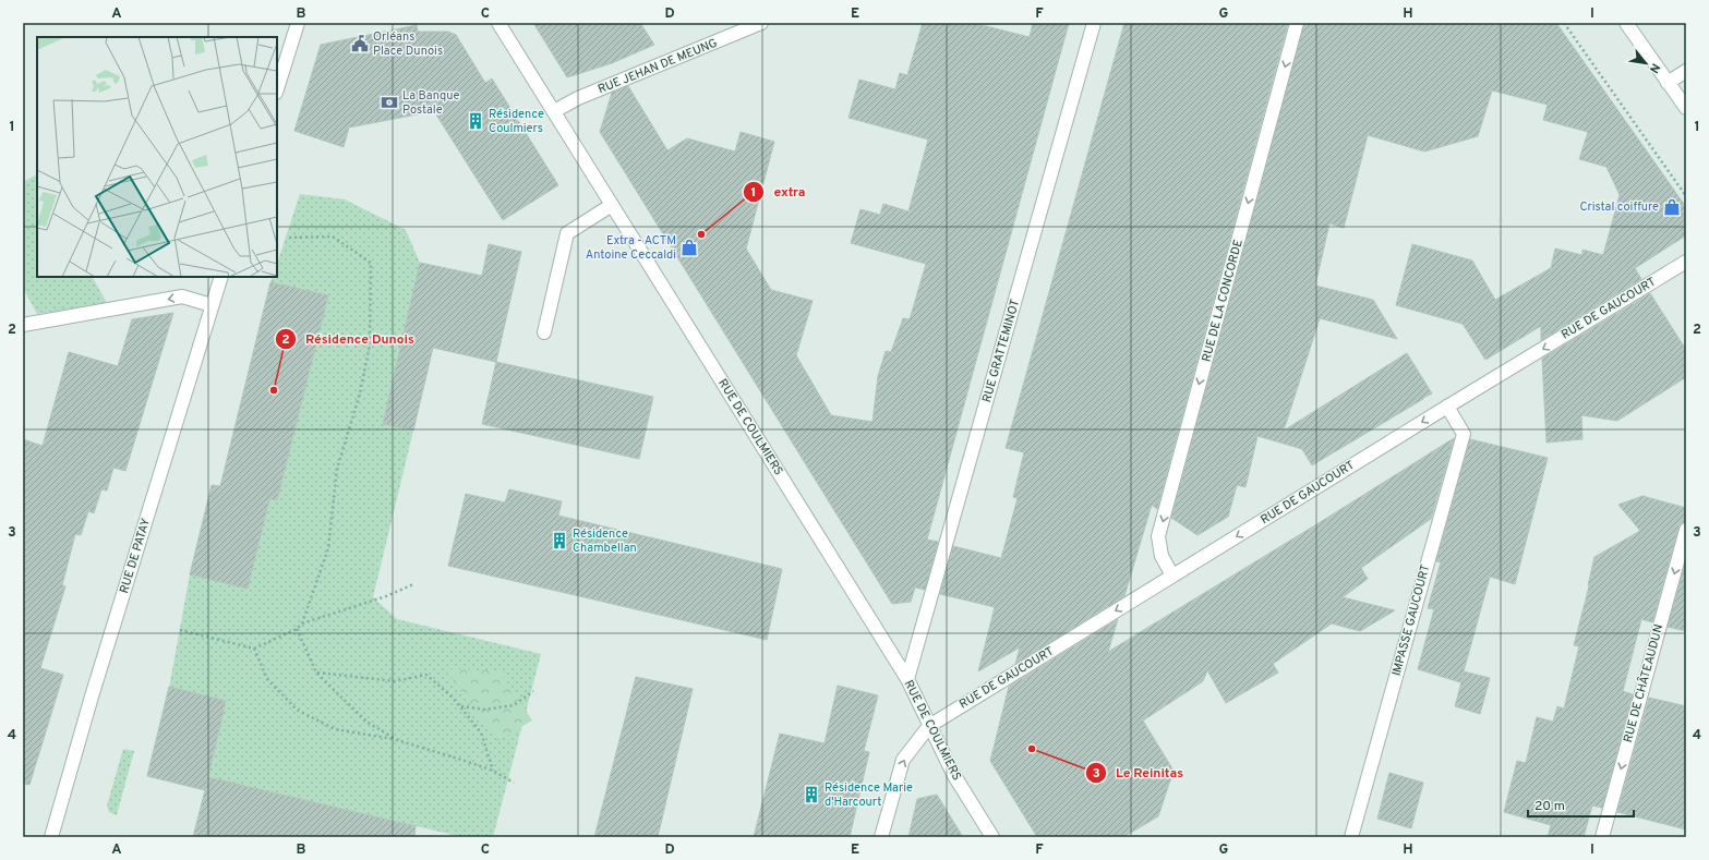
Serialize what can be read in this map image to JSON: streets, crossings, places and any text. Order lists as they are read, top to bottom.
{
  "streets": {
    "street": [
      "RUE JEHAN DE MEUNG",
      "RUE DE LA CONCORDE",
      "RUE DE GAUCOURT",
      "RUE GRATTEMINOT",
      "RUE DE COULMIERS",
      "RUE DE PATAY",
      "IMPASSE GAUCOURT",
      "RUE DE CHÂTEAUDUN"
    ]
  },
  "crossings": [
    ["RUE JEHAN DE MEUNG", "RUE DE COULMIERS"],
    ["RUE DE LA CONCORDE", "RUE DE GAUCOURT"],
    ["RUE DE GAUCOURT", "RUE DE COULMIERS"],
    ["RUE DE GAUCOURT", "IMPASSE GAUCOURT"],
    ["RUE GRATTEMINOT", "RUE DE COULMIERS"]
  ],
  "one_way": ["RUE DE LA CONCORDE", "RUE DE GAUCOURT", "RUE DE CHÂTEAUDUN"],
  "places": {
    "public building": ["Orléans Place Dunois"],
    "bank": ["La Banque Postale"],
    "building": ["Résidence Coulmiers", "Résidence Chambellan", "Résidence Marie d'Harcourt"],
    "shop": ["Cristal coiffure", "Extra - ACTM Antoine Ceccaldi"],
    "other": ["extra", "Résidence Dunois", "Le Reinitas"]
  },
  "scale_bar": "20 m",
  "north": "bottom right",
  "grid": {
    "columns": [
      "A",
      "B",
      "C",
      "D",
      "E",
      "F",
      "G",
      "H",
      "I"
    ],
    "rows": [
      "1",
      "2",
      "3",
      "4"
    ]
  }
}
